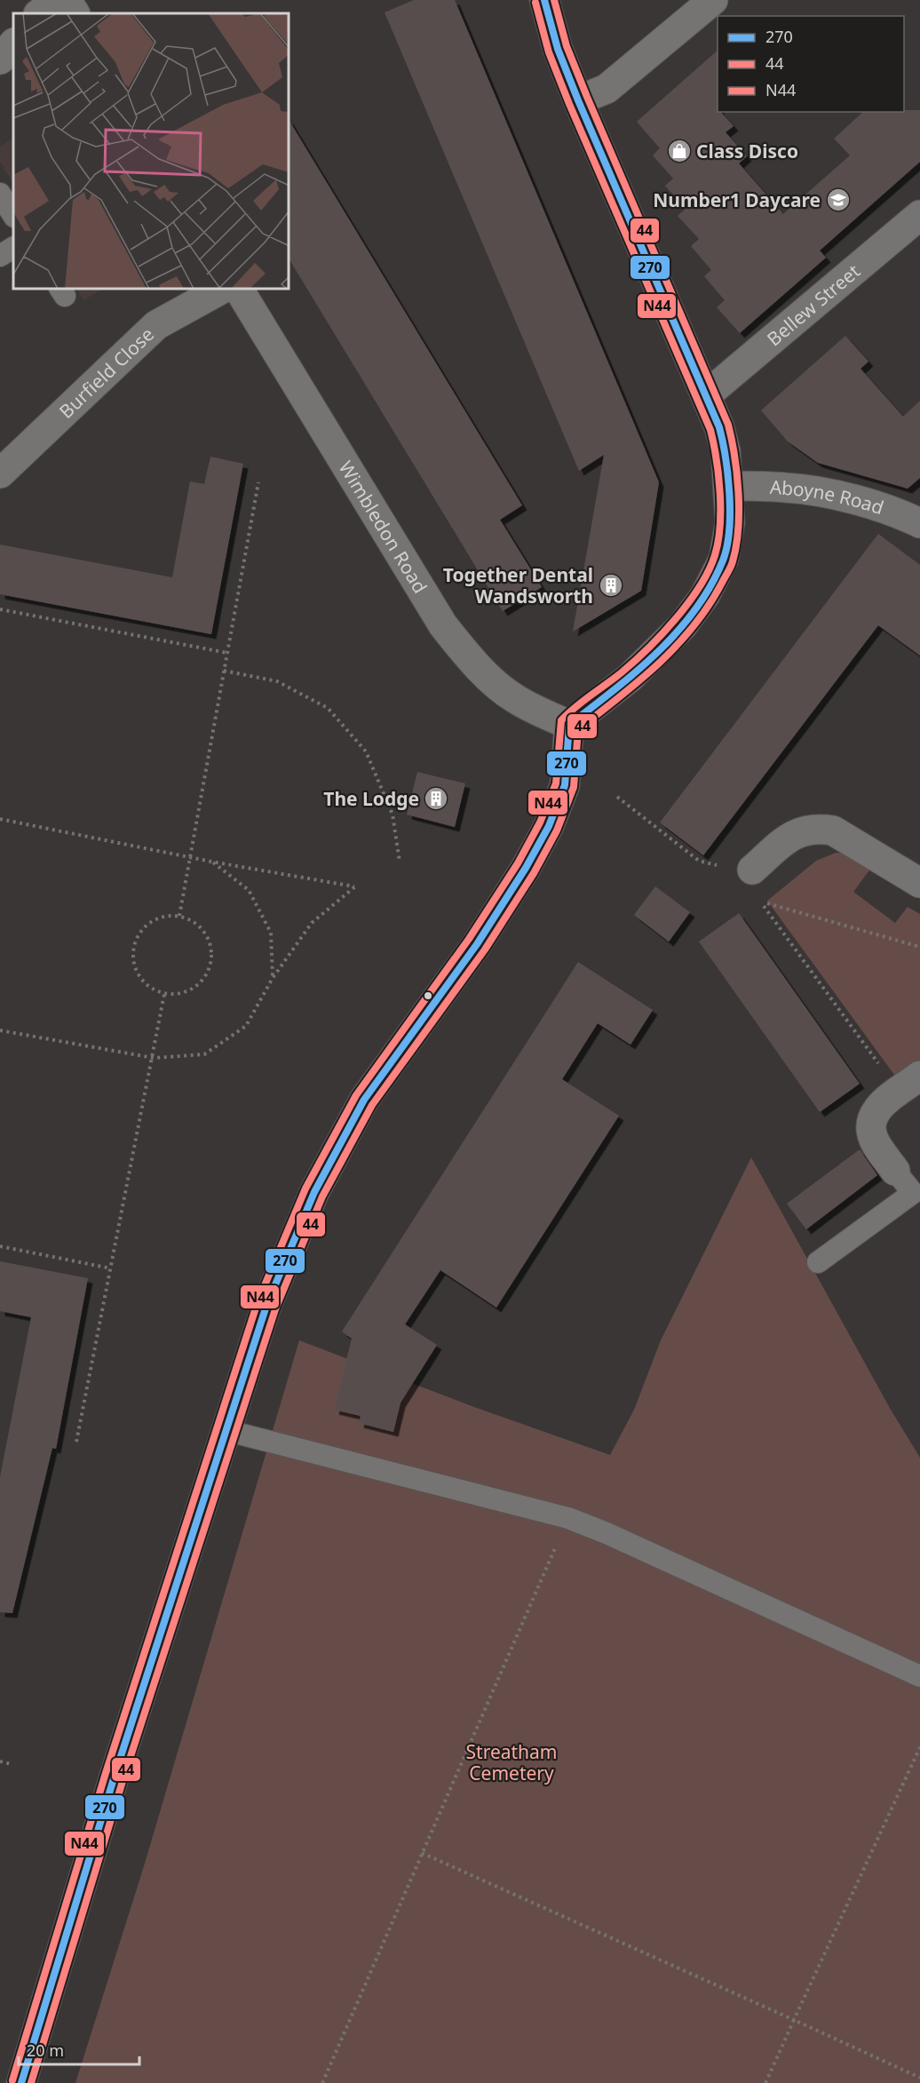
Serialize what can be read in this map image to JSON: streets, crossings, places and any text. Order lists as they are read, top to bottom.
{
  "streets": {
    "street": [
      "Bellew Street",
      "Burfield Close",
      "Aboyne Road",
      "Wimbledon Road"
    ]
  },
  "parks": ["Streatham Cemetery"],
  "places": {
    "shop": ["Class Disco"],
    "school or university": ["Number1 Daycare"],
    "building": ["Together Dental Wandsworth", "The Lodge"]
  },
  "lines": ["transit line 270", "transit line 44", "transit line N44"],
  "legend": ["270", "44", "N44"],
  "scale_bar": "20 m"
}
